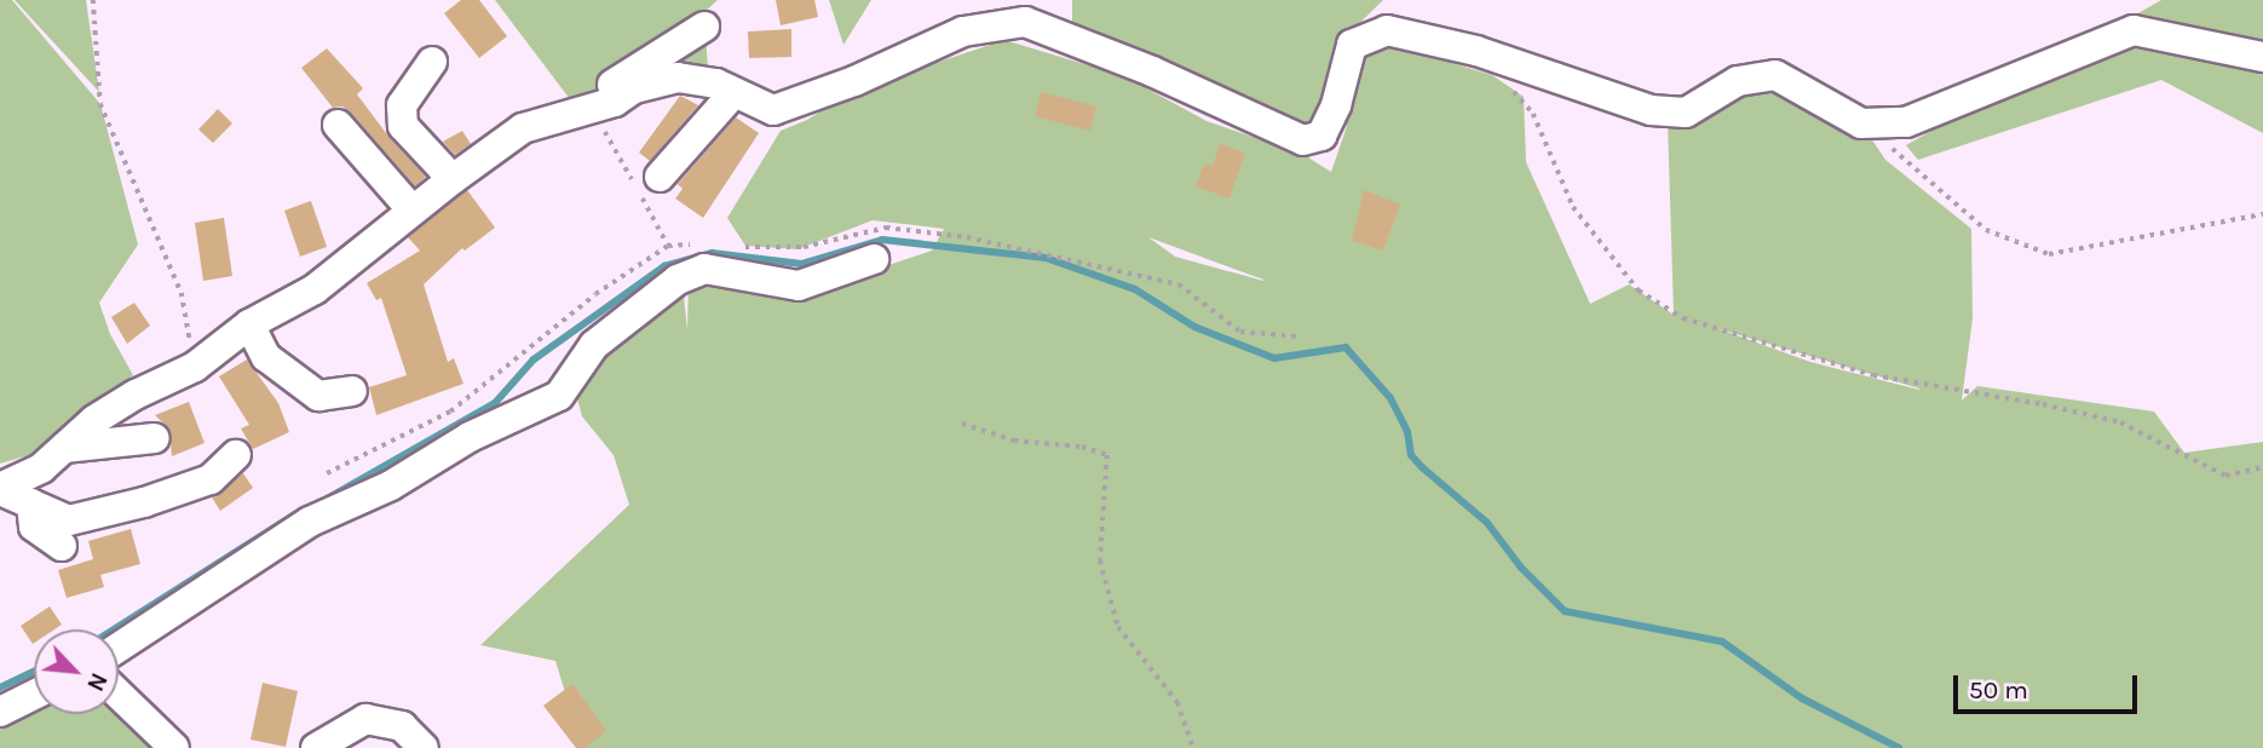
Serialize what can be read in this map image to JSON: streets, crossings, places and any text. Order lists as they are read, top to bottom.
{
  "scale_bar": "50 m",
  "north": "bottom right"
}
